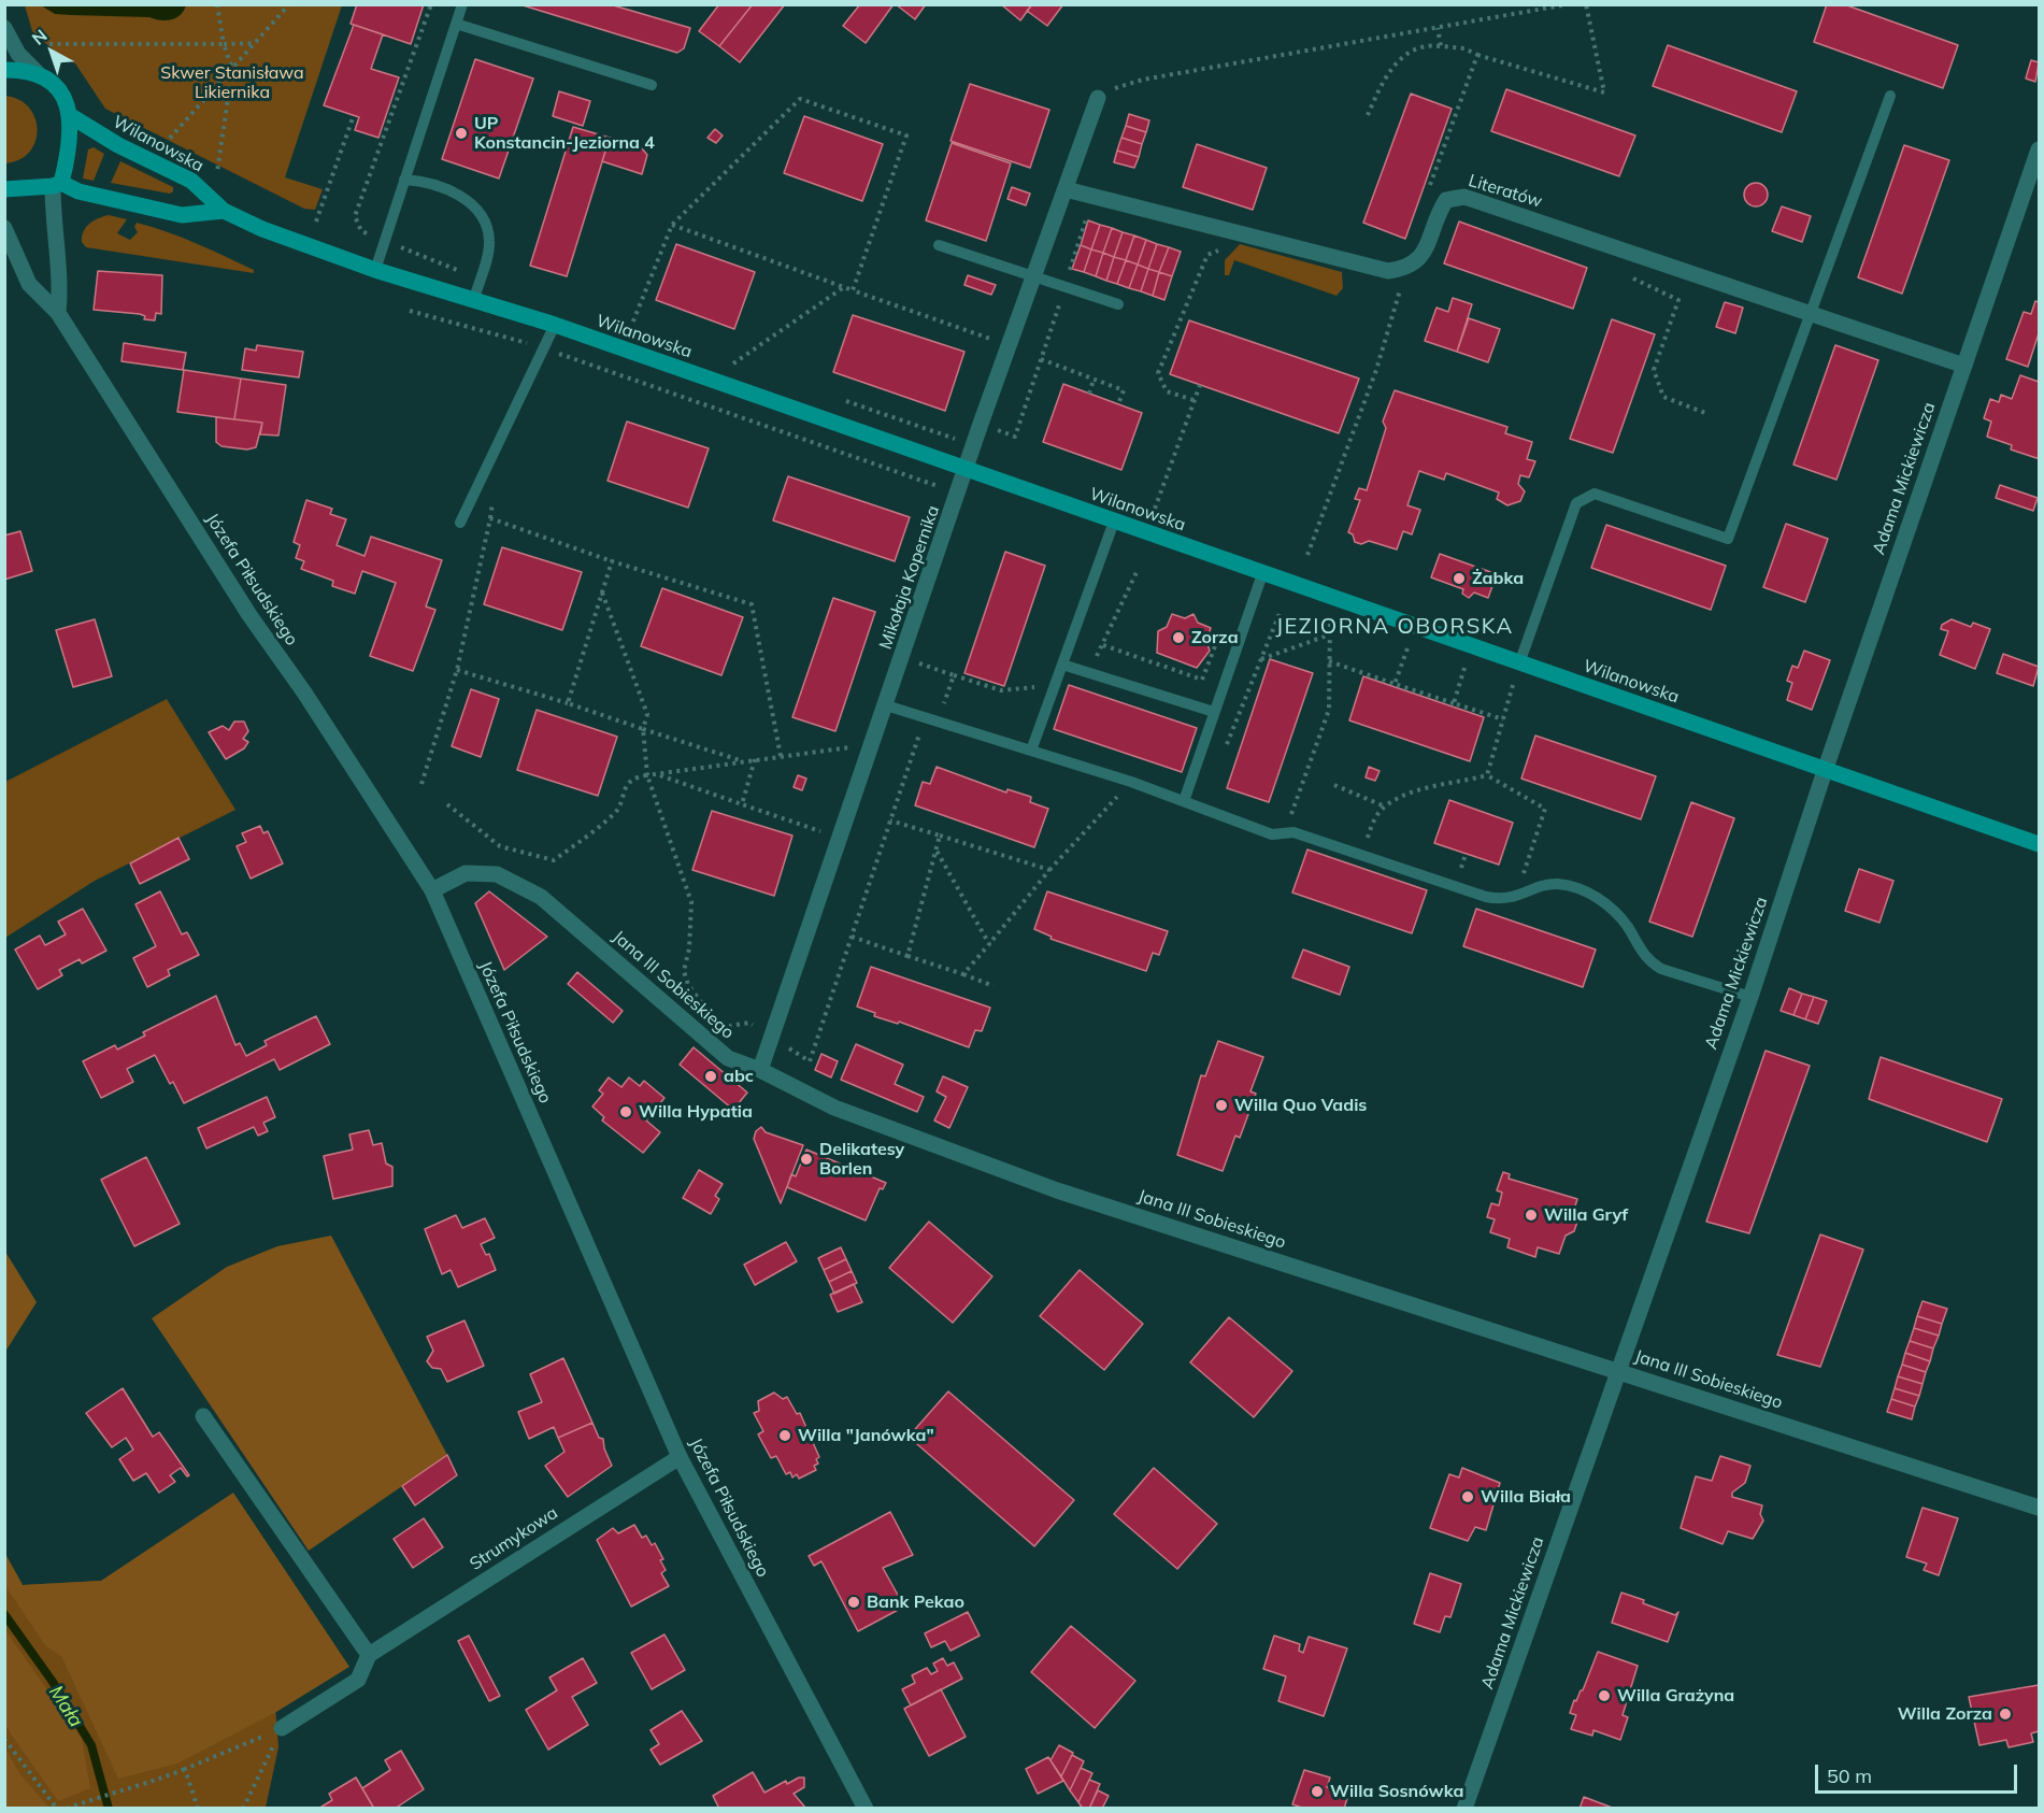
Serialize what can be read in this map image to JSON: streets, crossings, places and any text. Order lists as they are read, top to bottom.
{
  "streets": {
    "main road": ["Wilanowska"],
    "street": [
      "Literatów",
      "Adama Mickiewicza",
      "Mikołaja Kopernika",
      "Józefa Piłsudskiego",
      "Jana III Sobieskiego",
      "Strumykowa"
    ]
  },
  "crossings": [
    ["Wilanowska", "Adama Mickiewicza"],
    ["Wilanowska", "Mikołaja Kopernika"],
    ["Literatów", "Adama Mickiewicza"],
    ["Literatów", "Mikołaja Kopernika"],
    ["Adama Mickiewicza", "Jana III Sobieskiego"],
    ["Mikołaja Kopernika", "Jana III Sobieskiego"],
    ["Józefa Piłsudskiego", "Jana III Sobieskiego"],
    ["Józefa Piłsudskiego", "Strumykowa"]
  ],
  "districts": ["JEZIORNA OBORSKA"],
  "water": ["Mała"],
  "parks": ["Skwer Stanisława Likiernika"],
  "places": [
    "UP Konstancin-Jeziorna 4",
    "Żabka",
    "Zorza",
    "abc",
    "Willa Quo Vadis",
    "Willa Hypatia",
    "Delikatesy Borlen",
    "Willa Gryf",
    "Willa \"Janówka\"",
    "Willa Biała",
    "Bank Pekao",
    "Willa Grażyna",
    "Willa Zorza",
    "Willa Sosnówka"
  ],
  "scale_bar": "50 m",
  "north": "top left"
}
